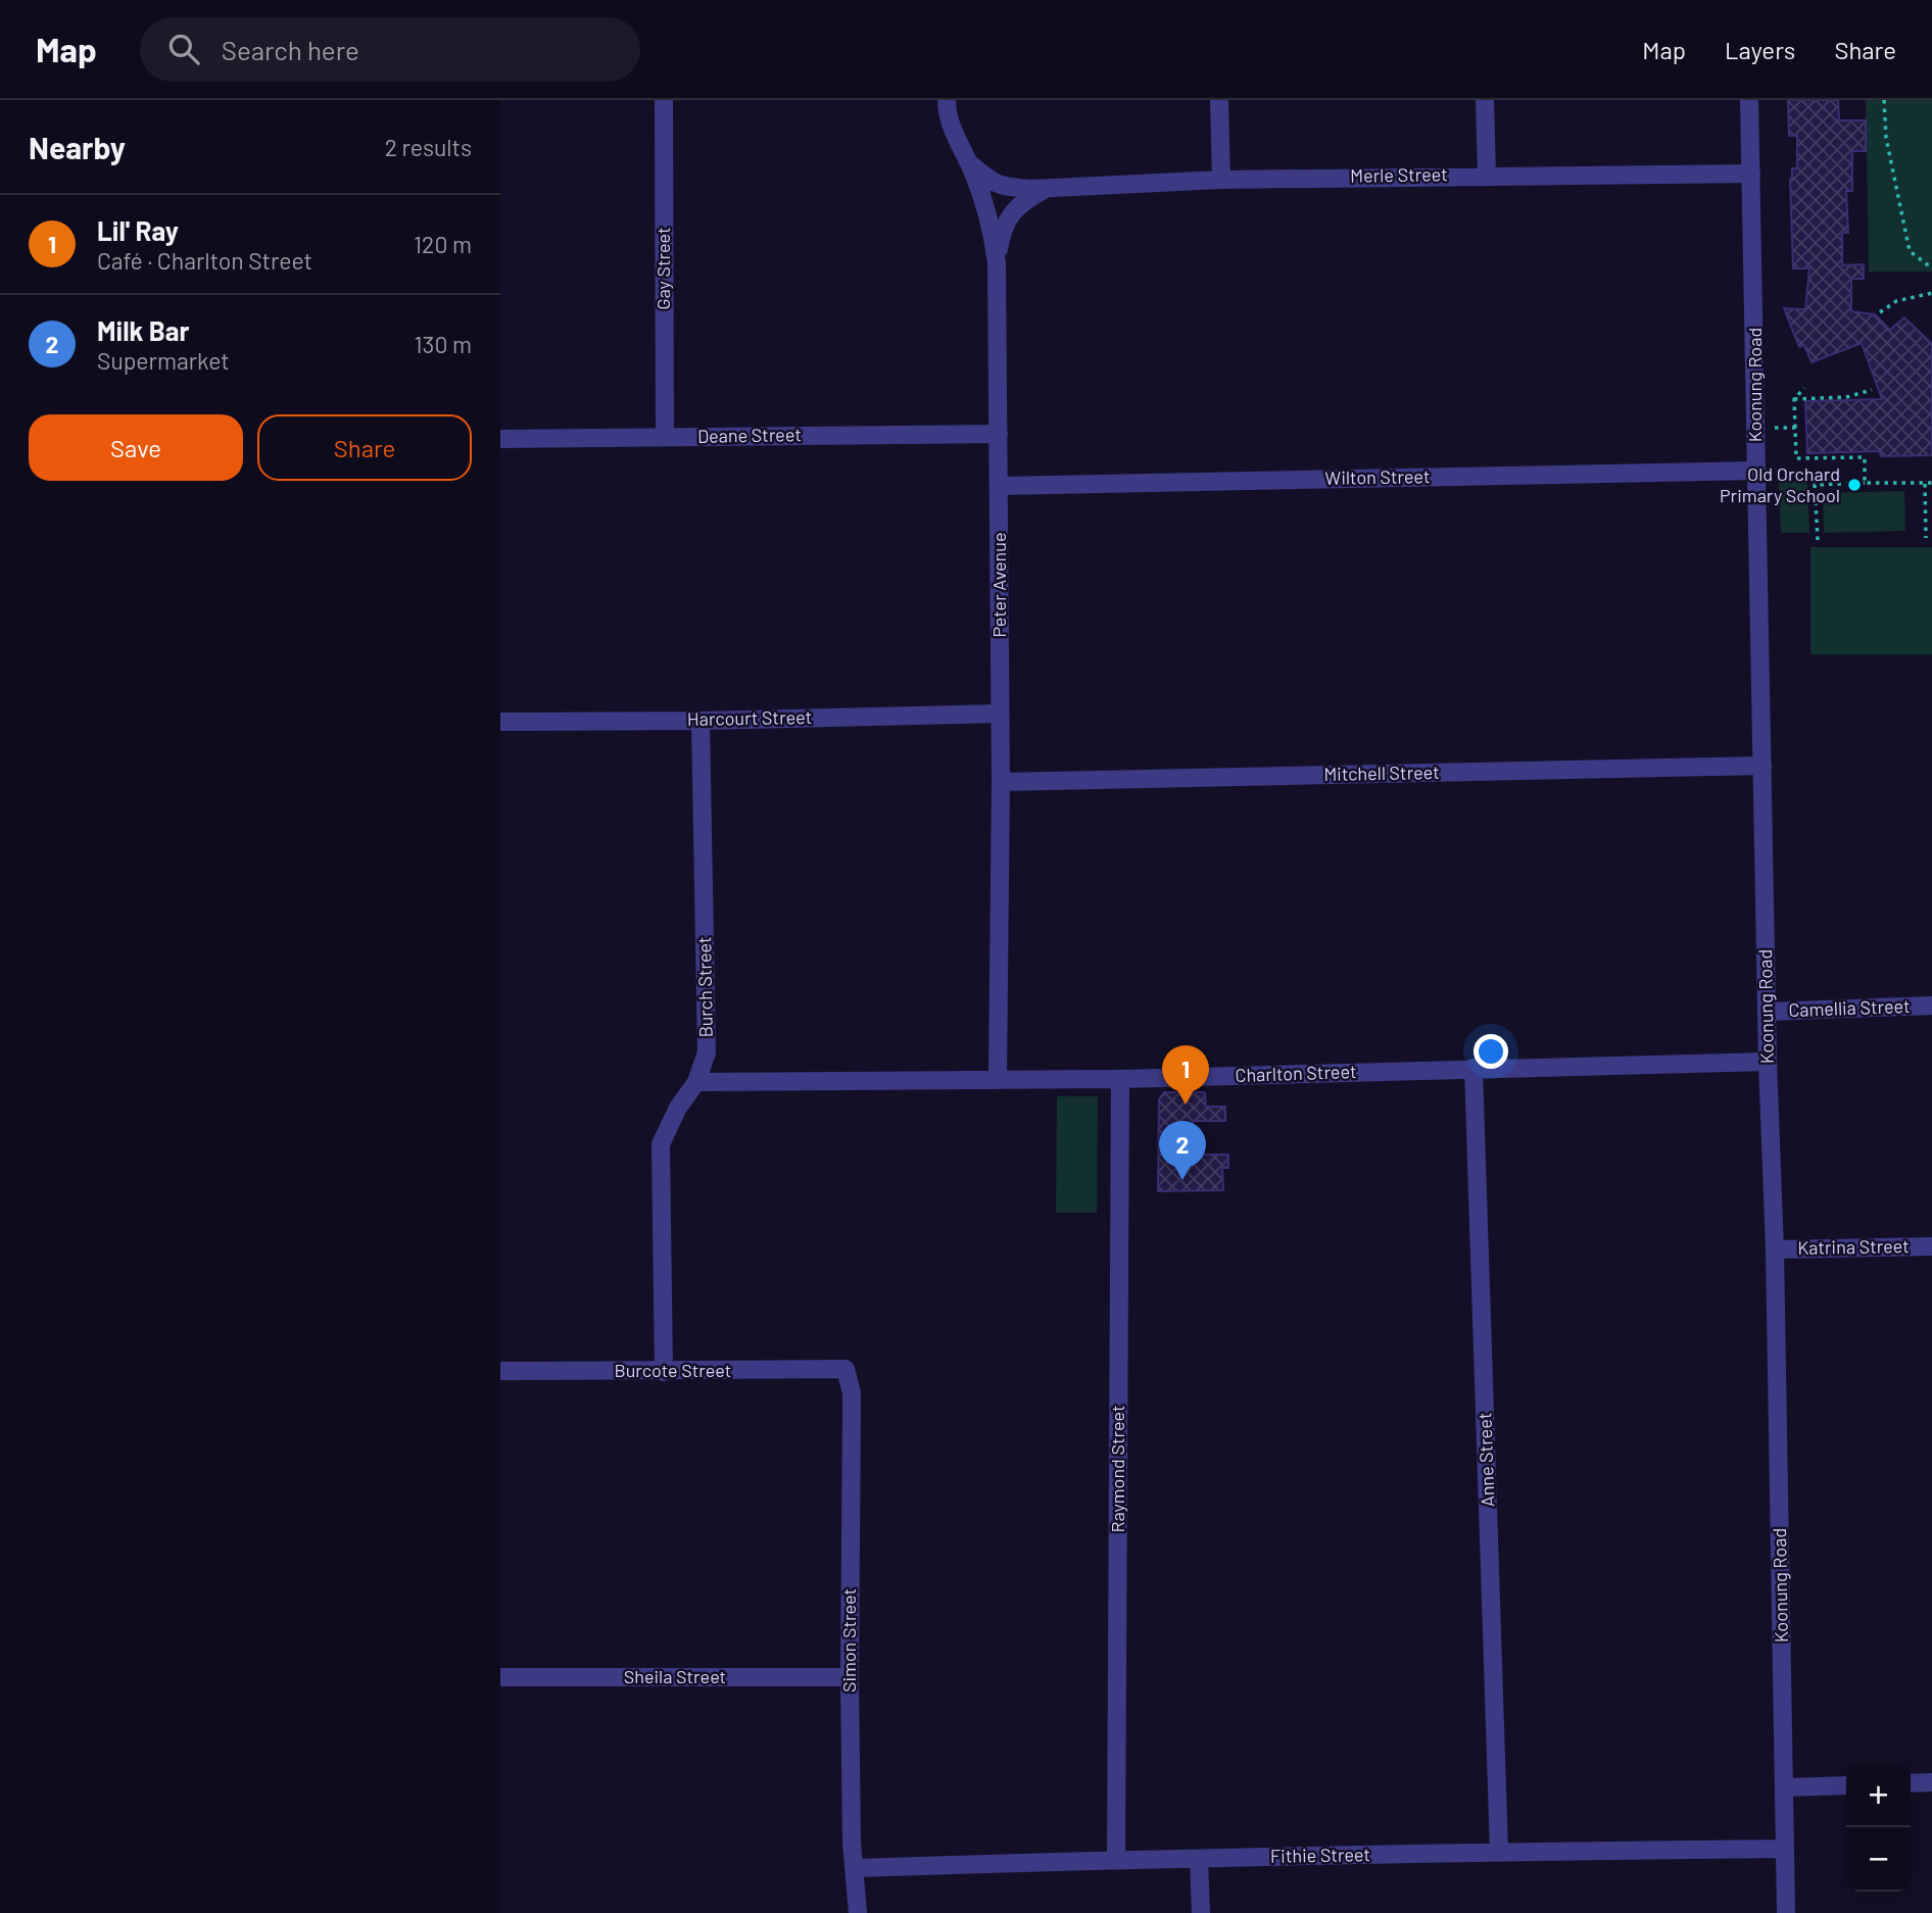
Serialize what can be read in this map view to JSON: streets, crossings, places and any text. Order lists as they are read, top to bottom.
{
  "streets": {
    "street": [
      "Merle Street",
      "Gay Street",
      "Koonung Road",
      "Deane Street",
      "Wilton Street",
      "Peter Avenue",
      "Harcourt Street",
      "Mitchell Street",
      "Burch Street",
      "Camellia Street",
      "Charlton Street",
      "Katrina Street",
      "Burcote Street",
      "Anne Street",
      "Raymond Street",
      "Simon Street",
      "Sheila Street",
      "Fithie Street"
    ]
  },
  "crossings": [
    ["Merle Street", "Koonung Road"],
    ["Merle Street", "Peter Avenue"],
    ["Gay Street", "Deane Street"],
    ["Koonung Road", "Wilton Street"],
    ["Koonung Road", "Mitchell Street"],
    ["Koonung Road", "Camellia Street"],
    ["Koonung Road", "Charlton Street"],
    ["Koonung Road", "Katrina Street"],
    ["Koonung Road", "Fithie Street"],
    ["Deane Street", "Peter Avenue"],
    ["Wilton Street", "Peter Avenue"],
    ["Peter Avenue", "Harcourt Street"],
    ["Peter Avenue", "Mitchell Street"],
    ["Peter Avenue", "Charlton Street"],
    ["Harcourt Street", "Burch Street"],
    ["Burch Street", "Charlton Street"],
    ["Burch Street", "Burcote Street"],
    ["Charlton Street", "Anne Street"],
    ["Charlton Street", "Raymond Street"],
    ["Burcote Street", "Simon Street"],
    ["Anne Street", "Fithie Street"],
    ["Raymond Street", "Fithie Street"],
    ["Simon Street", "Sheila Street"],
    ["Simon Street", "Fithie Street"]
  ],
  "places": ["Old Orchard Primary School"],
  "page": {
    "header": "Map",
    "search": "Search here",
    "nav": ["Map", "Layers", "Share"],
    "heading": ["Nearby", "2 results"],
    "list": [
      {
        "mark": "1",
        "name": "Lil' Ray",
        "note": "Café · Charlton Street",
        "value": "120 m"
      },
      {
        "mark": "2",
        "name": "Milk Bar",
        "note": "Supermarket",
        "value": "130 m"
      }
    ],
    "buttons": ["Save", "Share"],
    "pins": ["1", "2"],
    "map_buttons": ["+", "−"]
  }
}
